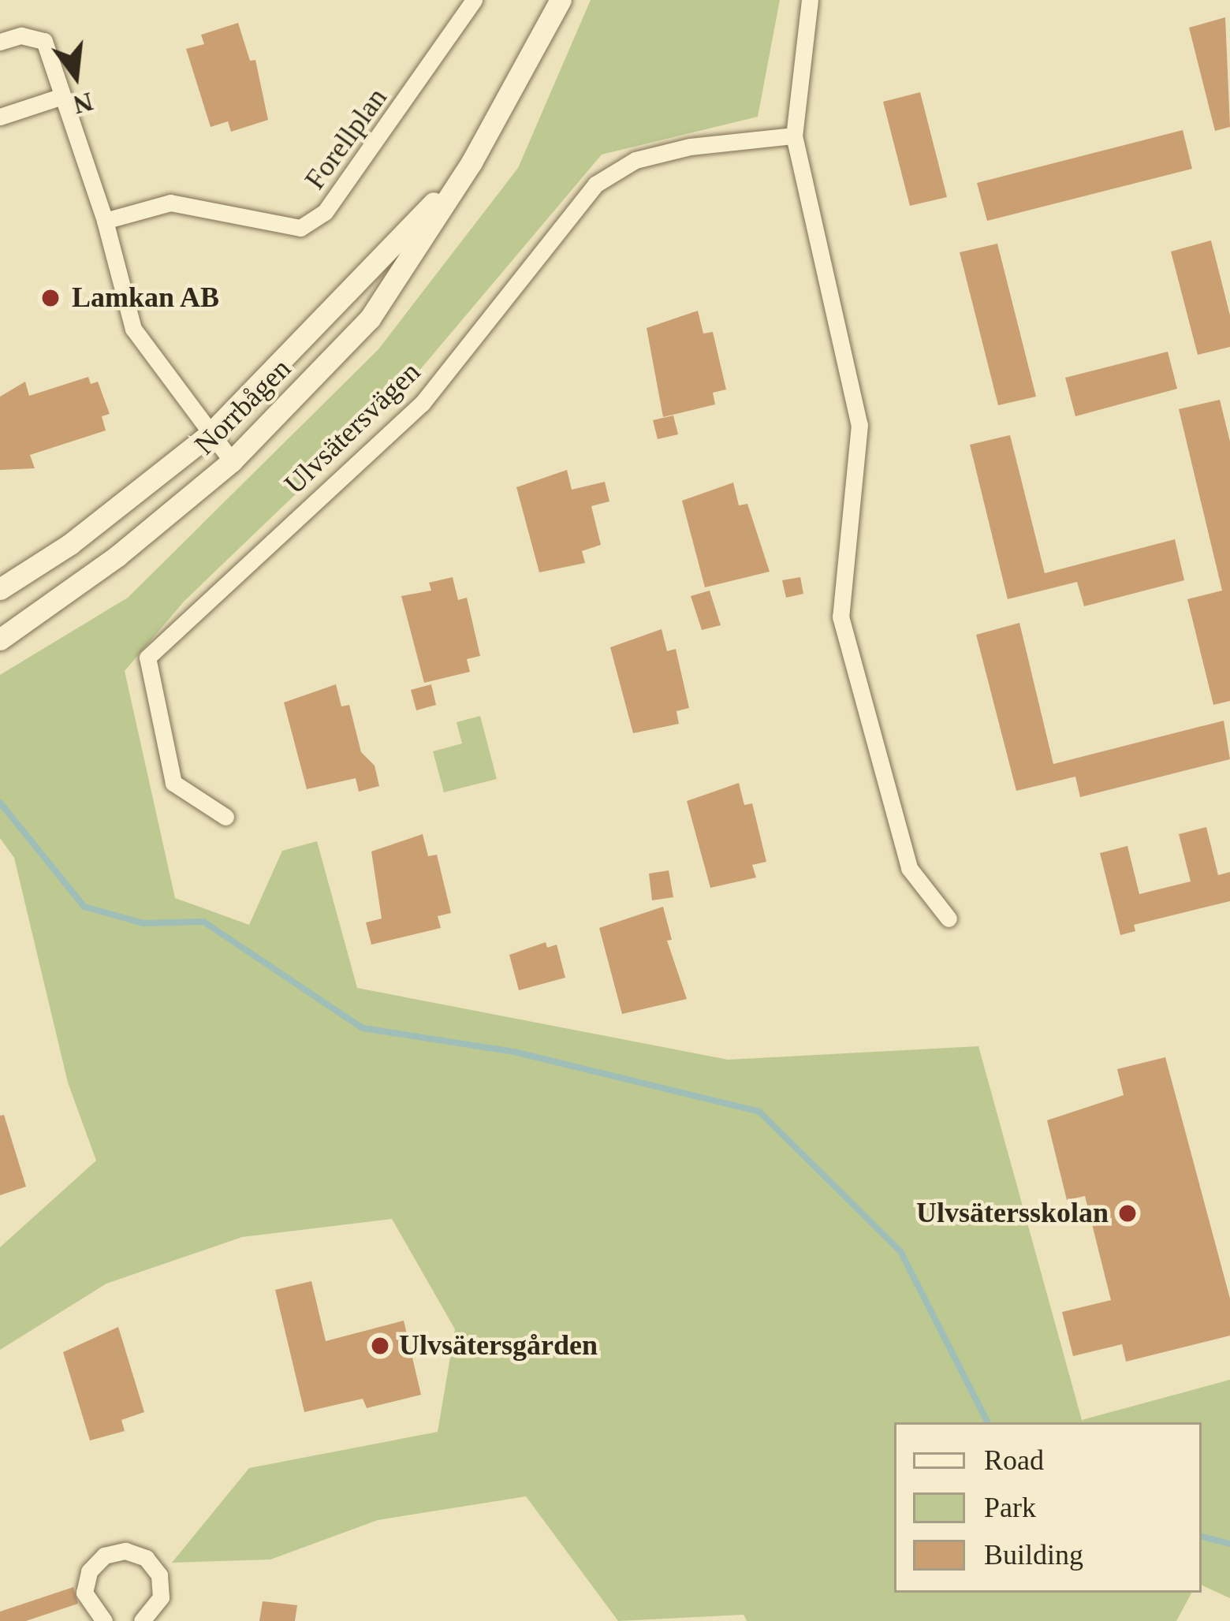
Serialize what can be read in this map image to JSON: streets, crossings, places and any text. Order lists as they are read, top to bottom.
{
  "streets": {
    "street": ["Forellplan", "Norrbågen", "Ulvsätersvägen"]
  },
  "places": ["Lamkan AB", "Ulvsätersskolan", "Ulvsätersgården"],
  "legend": ["Road", "Park", "Building"],
  "north": "bottom"
}
